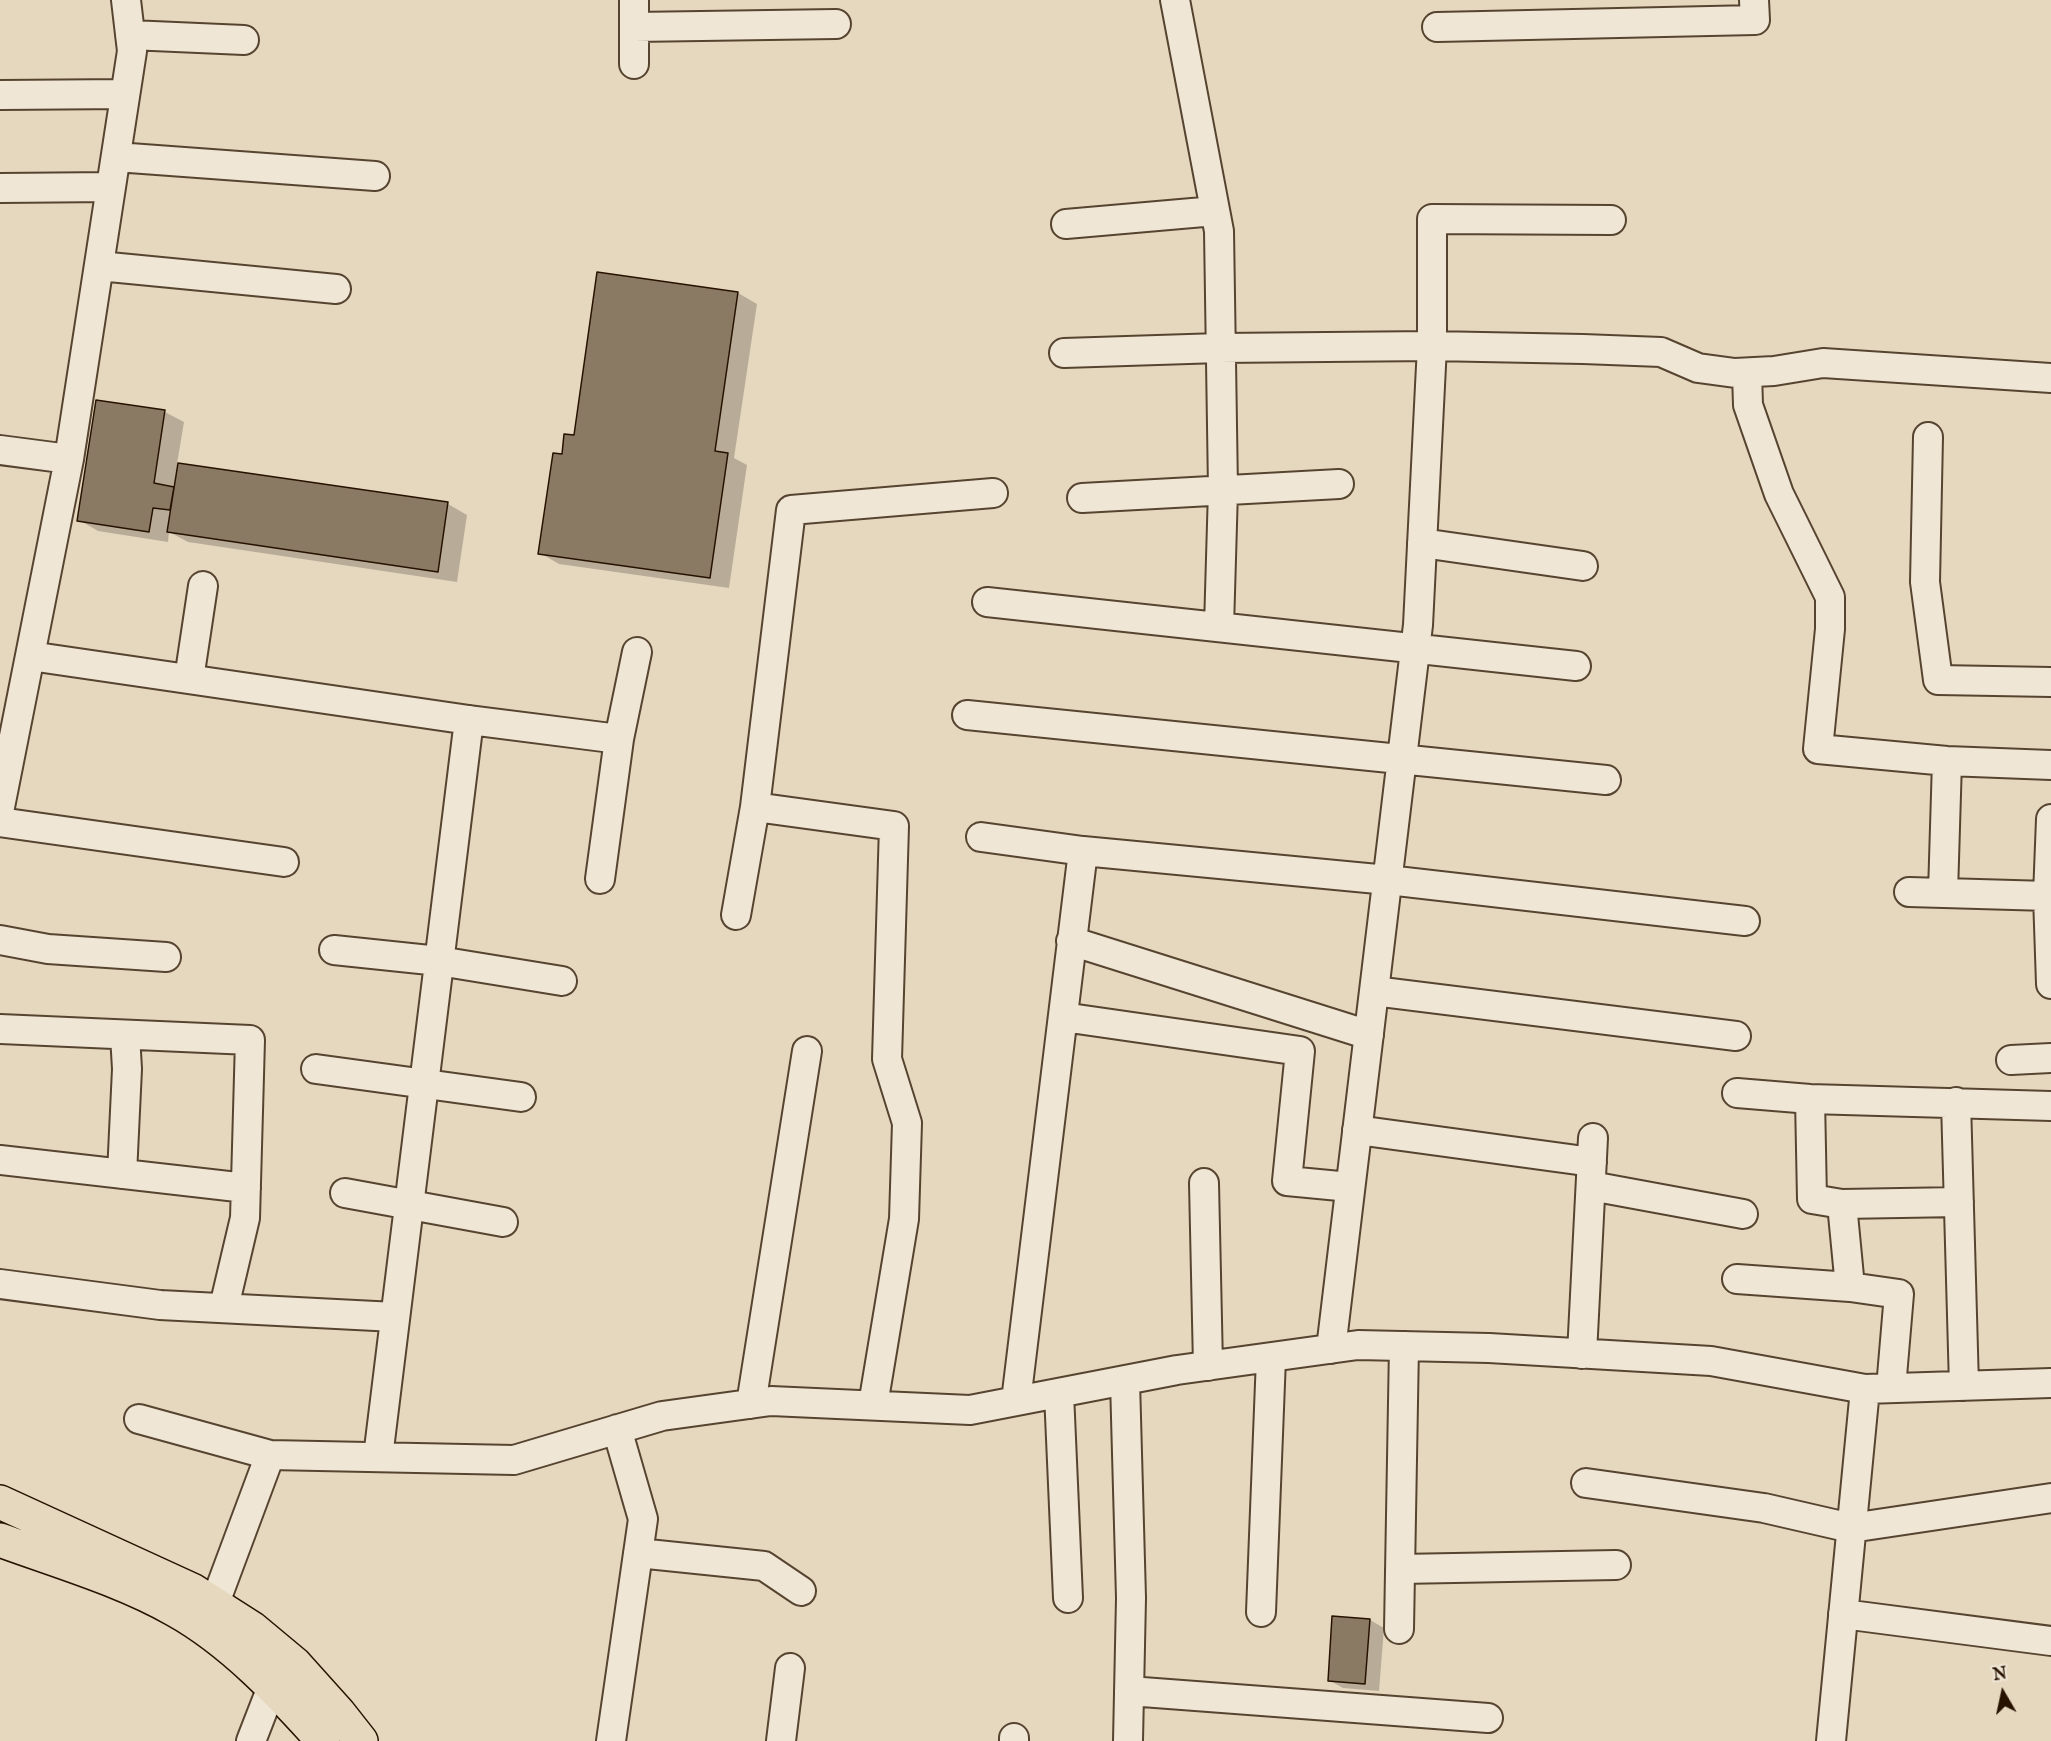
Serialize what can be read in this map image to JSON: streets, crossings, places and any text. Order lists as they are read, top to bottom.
{
  "north": "top"
}
